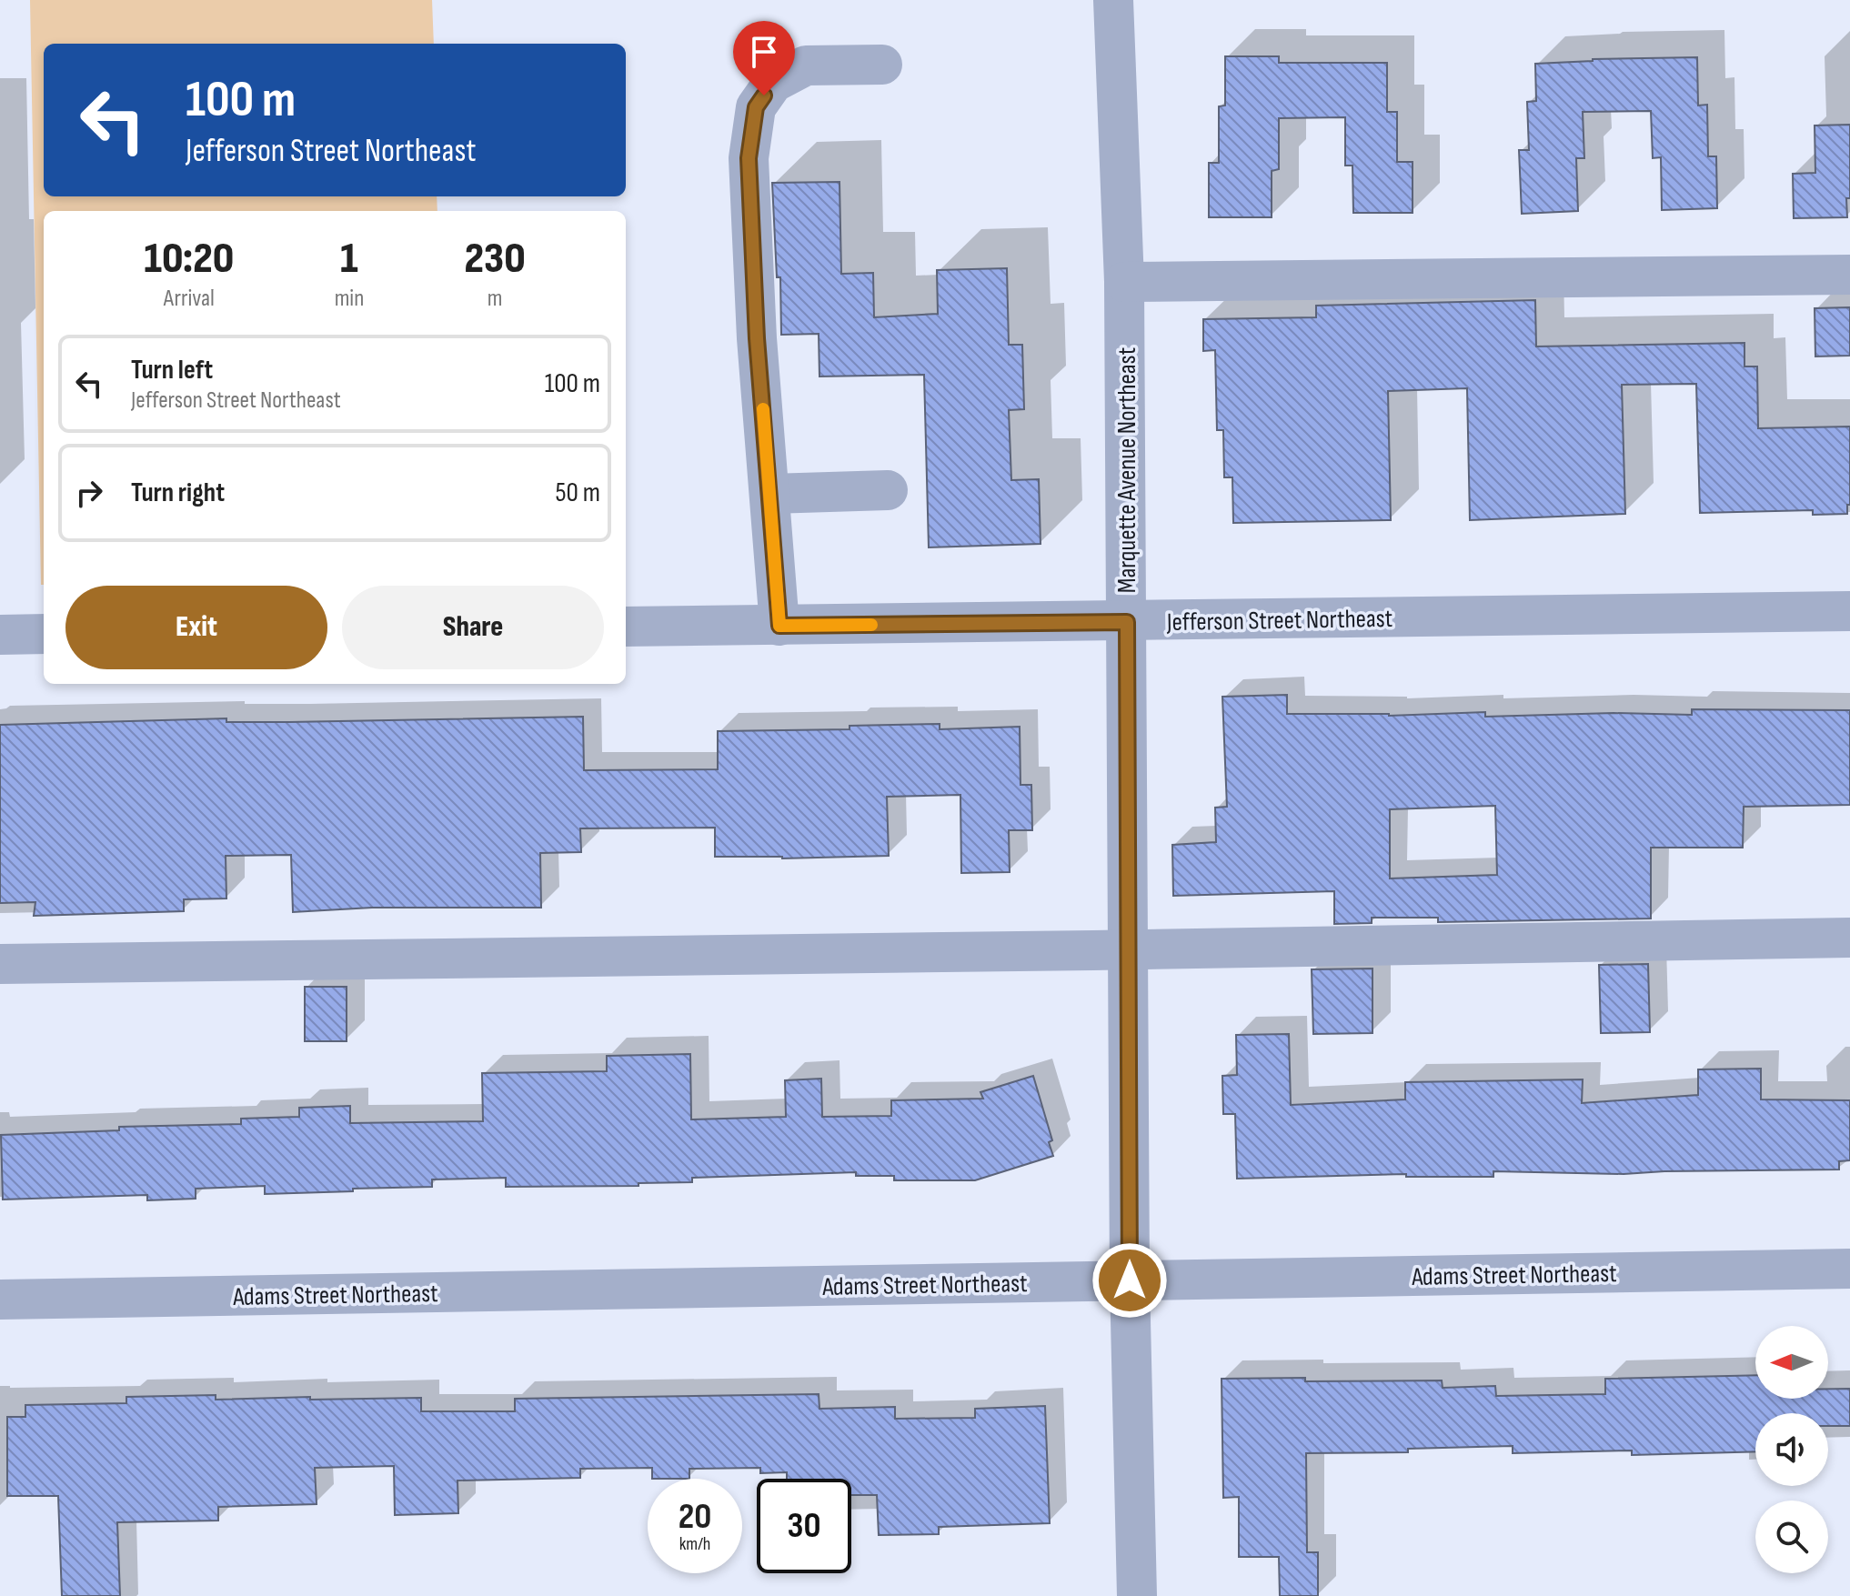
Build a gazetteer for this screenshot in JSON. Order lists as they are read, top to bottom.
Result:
{
  "streets": {
    "street": ["Marquette Avenue Northeast", "Jefferson Street Northeast", "Adams Street Northeast"]
  },
  "crossings": [
    ["Marquette Avenue Northeast", "Jefferson Street Northeast"],
    ["Marquette Avenue Northeast", "Adams Street Northeast"]
  ],
  "north": "left",
  "page": {
    "turn": ["100 m", "Jefferson Street Northeast"],
    "eta": [
      "10:20",
      "Arrival",
      "1",
      "min",
      "230",
      "m"
    ],
    "list": [
      {
        "name": "Turn left",
        "note": "Jefferson Street Northeast",
        "value": "100 m"
      },
      {
        "name": "Turn right",
        "value": "50 m"
      }
    ],
    "buttons": ["Exit", "Share"],
    "speed": "20 km/h",
    "limit": "30"
  }
}
